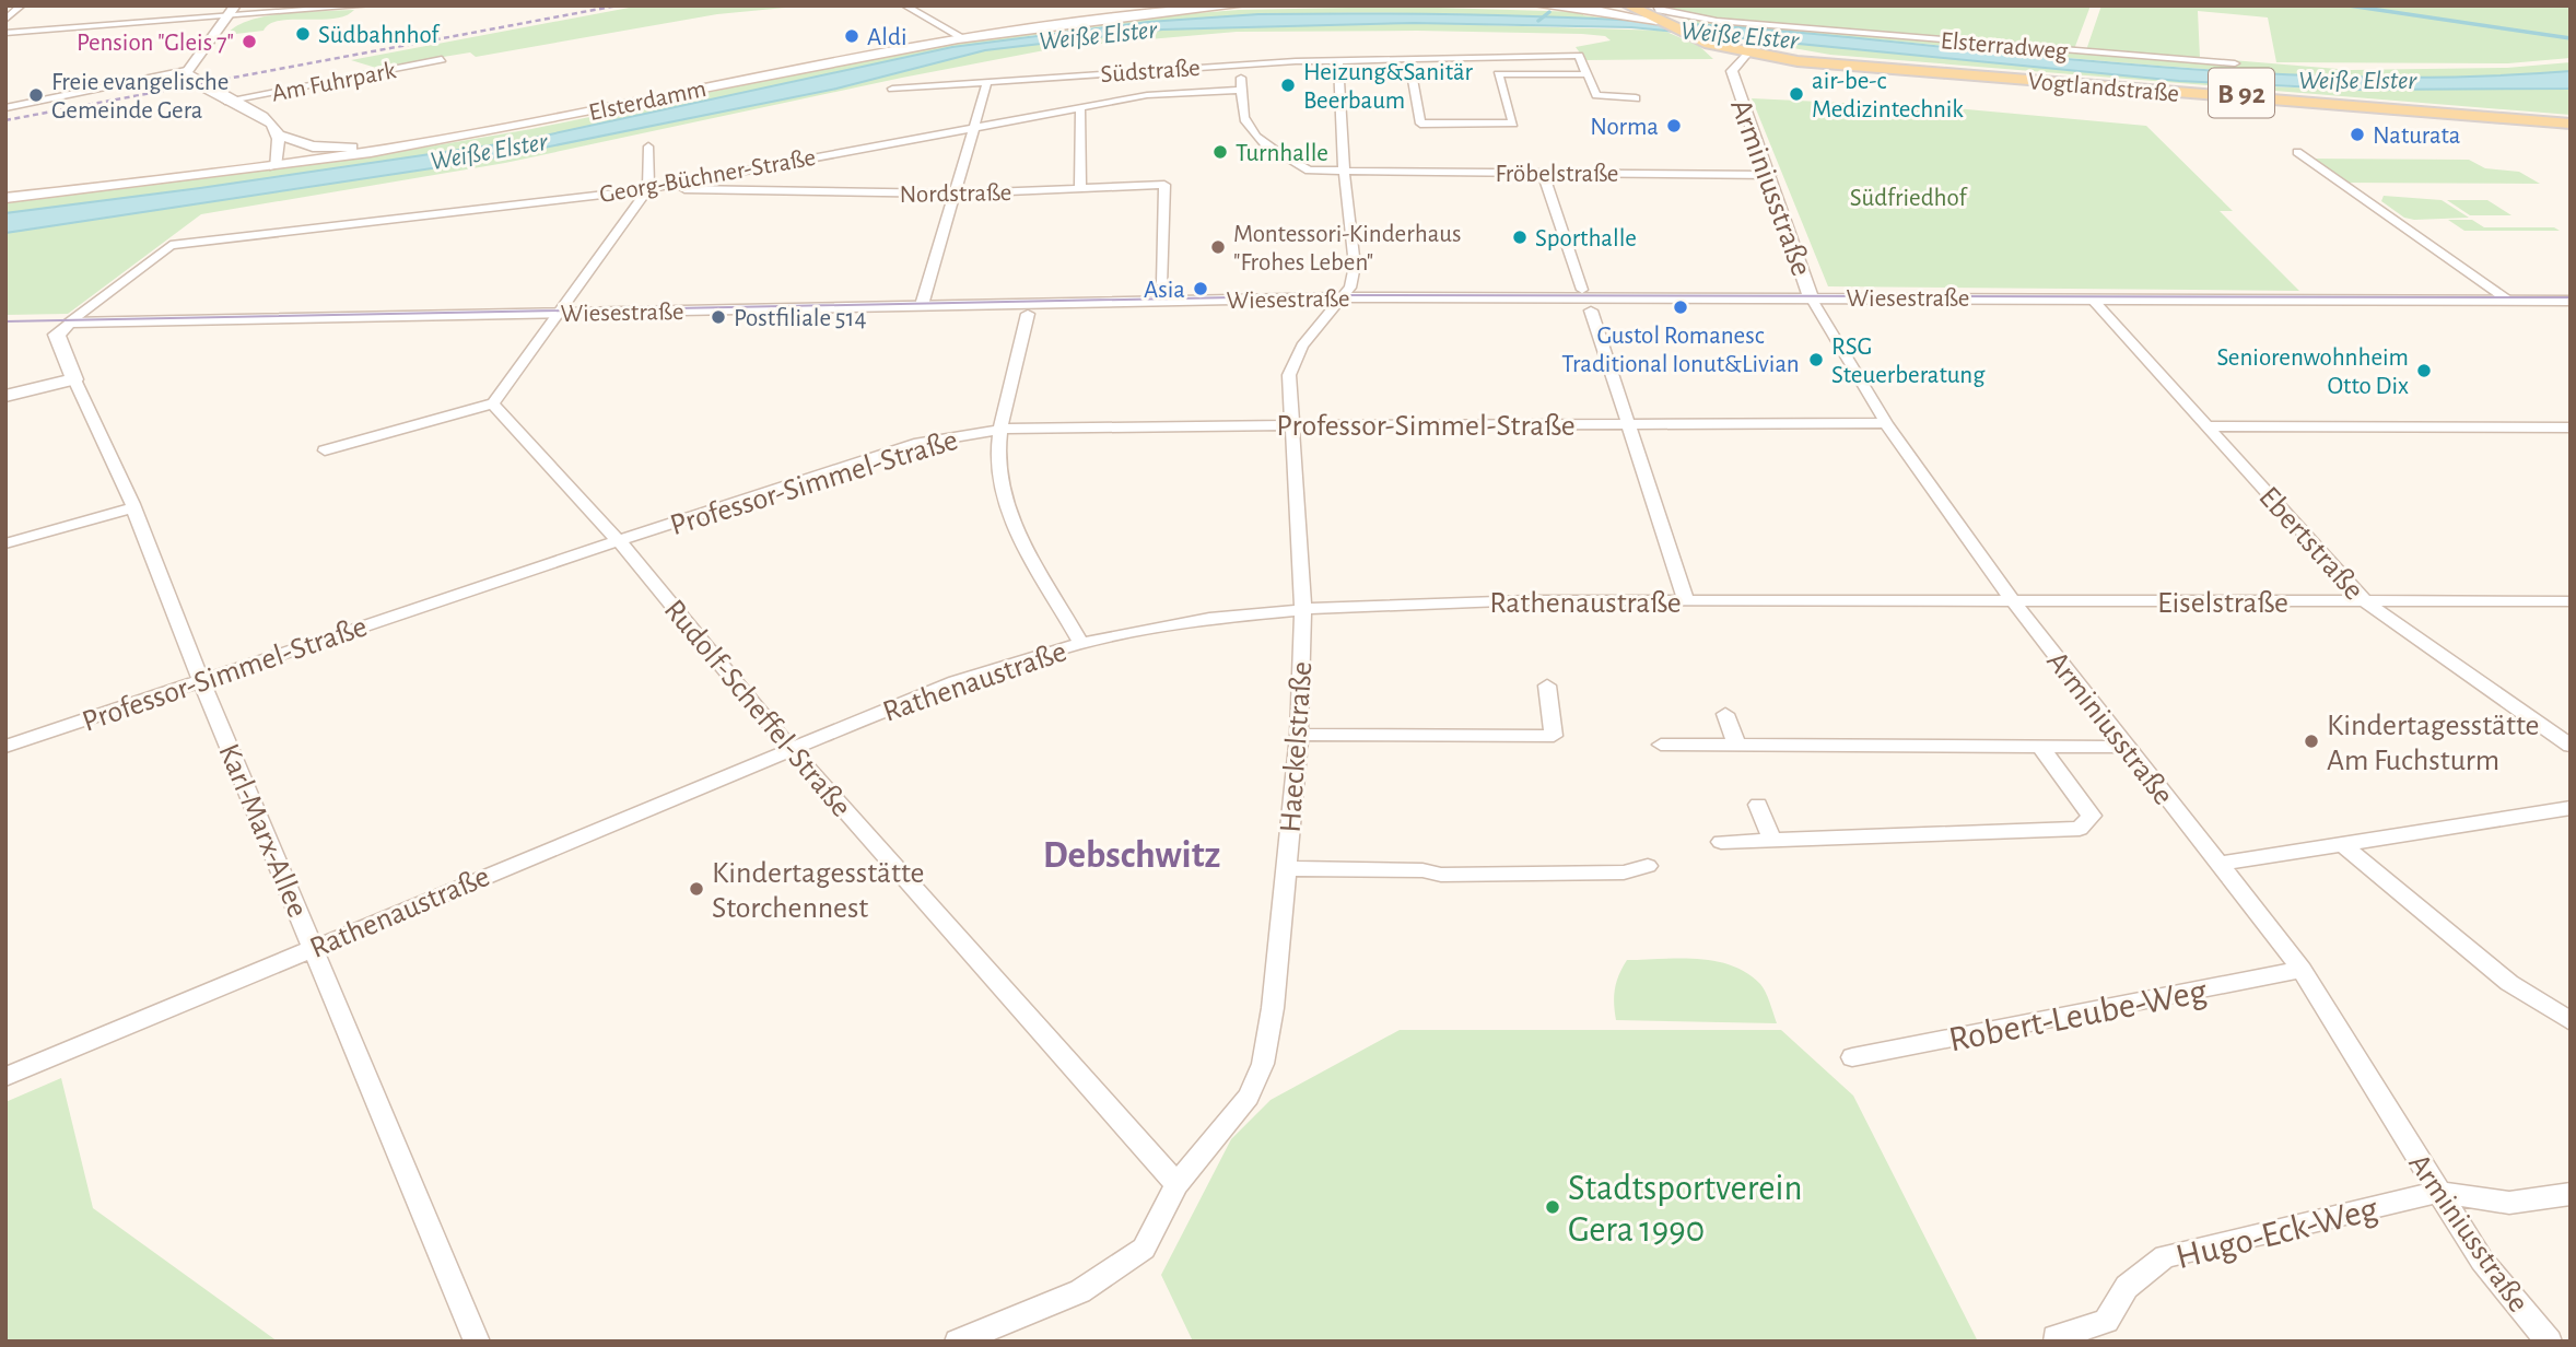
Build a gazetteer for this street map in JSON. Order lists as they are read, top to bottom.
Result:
{
  "streets": {
    "main road": ["Vogtlandstraße", "B 92", "Elsterdamm"],
    "street": [
      "Elsterradweg",
      "Südstraße",
      "Am Fuhrpark",
      "Fröbelstraße",
      "Georg-Büchner-Straße",
      "Arminiusstraße",
      "Nordstraße",
      "Wiesestraße",
      "Professor-Simmel-Straße",
      "Ebertstraße",
      "Rathenaustraße",
      "Eiselstraße",
      "Rudolf-Scheffel-Straße",
      "Haeckelstraße",
      "Karl-Marx-Allee",
      "Robert-Leube-Weg",
      "Hugo-Eck-Weg"
    ]
  },
  "crossings": [
    ["Südstraße", "Fröbelstraße"],
    ["Südstraße", "Haeckelstraße"],
    ["Am Fuhrpark", "Elsterdamm"],
    ["Vogtlandstraße", "B 92"],
    ["Vogtlandstraße", "Arminiusstraße"],
    ["Fröbelstraße", "Georg-Büchner-Straße"],
    ["Fröbelstraße", "Arminiusstraße"],
    ["Fröbelstraße", "Haeckelstraße"],
    ["Georg-Büchner-Straße", "Nordstraße"],
    ["Georg-Büchner-Straße", "Wiesestraße"],
    ["Georg-Büchner-Straße", "Karl-Marx-Allee"],
    ["Arminiusstraße", "Wiesestraße"],
    ["Arminiusstraße", "Professor-Simmel-Straße"],
    ["Arminiusstraße", "Rathenaustraße"],
    ["Arminiusstraße", "Eiselstraße"],
    ["Arminiusstraße", "Robert-Leube-Weg"],
    ["Arminiusstraße", "Hugo-Eck-Weg"],
    ["Wiesestraße", "Ebertstraße"],
    ["Wiesestraße", "Haeckelstraße"],
    ["Wiesestraße", "Karl-Marx-Allee"],
    ["Professor-Simmel-Straße", "Rudolf-Scheffel-Straße"],
    ["Professor-Simmel-Straße", "Haeckelstraße"],
    ["Professor-Simmel-Straße", "Karl-Marx-Allee"],
    ["Ebertstraße", "Eiselstraße"],
    ["Rathenaustraße", "Eiselstraße"],
    ["Rathenaustraße", "Rudolf-Scheffel-Straße"],
    ["Rathenaustraße", "Haeckelstraße"],
    ["Rathenaustraße", "Karl-Marx-Allee"],
    ["Rudolf-Scheffel-Straße", "Haeckelstraße"]
  ],
  "districts": ["Debschwitz"],
  "water": ["Weiße Elster"],
  "parks": ["Südfriedhof"],
  "places": [
    "Südbahnhof",
    "Aldi",
    "Pension \"Gleis 7\"",
    "Heizung&Sanitär Beerbaum",
    "air-be-c Medizintechnik",
    "Freie evangelische Gemeinde Gera",
    "Norma",
    "Naturata",
    "Turnhalle",
    "Sporthalle",
    "Montessori-Kinderhaus \"Frohes Leben\"",
    "Asia",
    "Gustol Romanesc Traditional Ionut&Livian",
    "Postfiliale 514",
    "RSG Steuerberatung",
    "Seniorenwohnheim Otto Dix",
    "Kindertagesstätte Am Fuchsturm",
    "Kindertagesstätte Storchennest",
    "Stadtsportverein Gera 1990"
  ]
}
